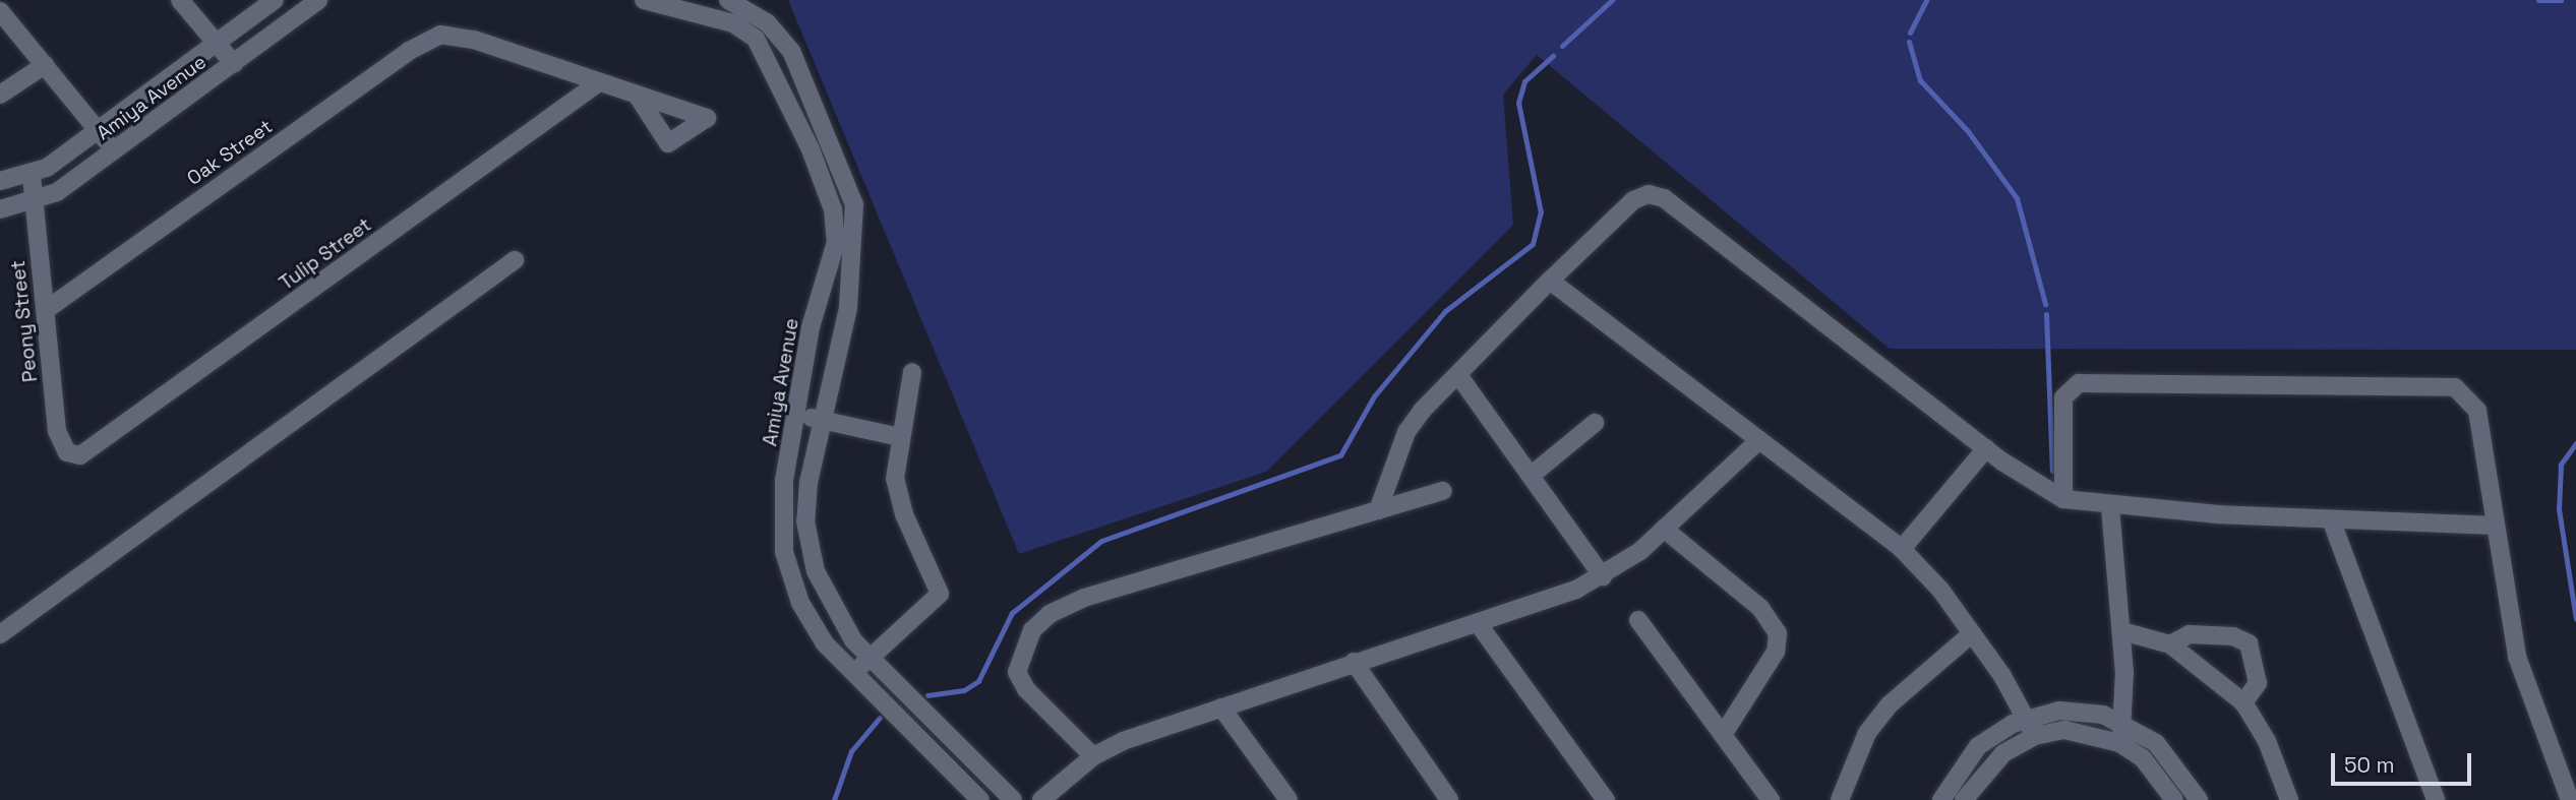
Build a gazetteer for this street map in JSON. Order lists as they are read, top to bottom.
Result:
{
  "streets": {
    "street": [
      "Amiya Avenue",
      "Oak Street",
      "Tulip Street",
      "Peony Street"
    ]
  },
  "crossings": [
    ["Amiya Avenue", "Peony Street"],
    ["Oak Street", "Tulip Street"],
    ["Oak Street", "Peony Street"],
    ["Tulip Street", "Peony Street"]
  ],
  "scale_bar": "50 m"
}
